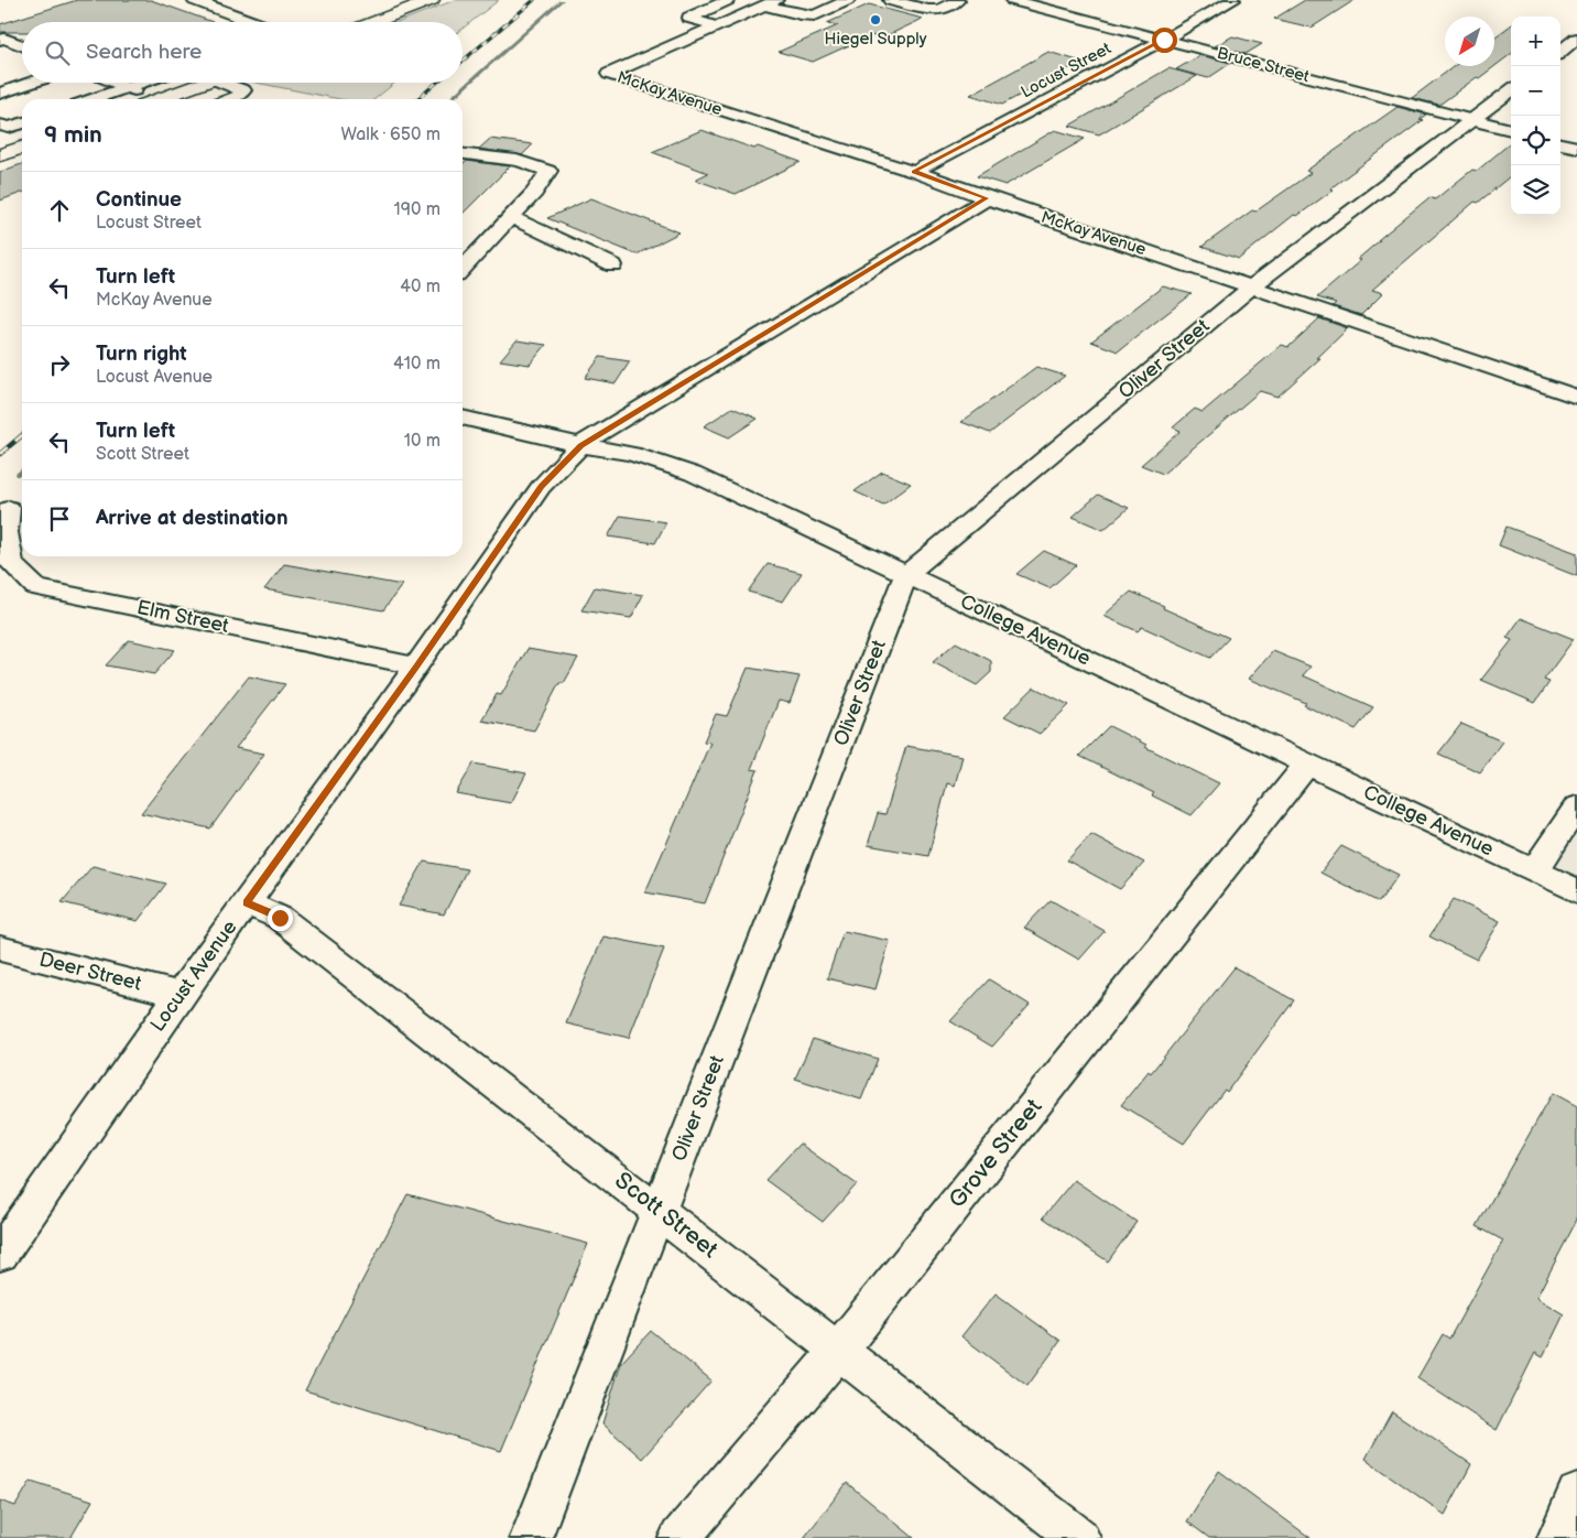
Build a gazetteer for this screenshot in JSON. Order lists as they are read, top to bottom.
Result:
{
  "streets": {
    "street": [
      "Bruce Street",
      "Locust Street",
      "McKay Avenue",
      "Oliver Street",
      "Elm Street",
      "College Avenue",
      "Deer Street",
      "Locust Avenue",
      "Grove Street",
      "Scott Street"
    ]
  },
  "crossings": [
    ["Bruce Street", "Locust Street"],
    ["Bruce Street", "Oliver Street"],
    ["Locust Street", "McKay Avenue"],
    ["McKay Avenue", "Oliver Street"],
    ["McKay Avenue", "Locust Avenue"],
    ["Oliver Street", "College Avenue"],
    ["Oliver Street", "Scott Street"],
    ["Elm Street", "Locust Avenue"],
    ["College Avenue", "Locust Avenue"],
    ["College Avenue", "Grove Street"],
    ["Deer Street", "Locust Avenue"],
    ["Locust Avenue", "Scott Street"],
    ["Grove Street", "Scott Street"]
  ],
  "places": ["Hiegel Supply"],
  "north": "bottom left",
  "page": {
    "map_buttons": ["+", "−"],
    "search": "Search here",
    "heading": ["9 min", "Walk · 650 m"],
    "list": [
      ["Continue", "Locust Street", "190 m"],
      ["Turn left", "McKay Avenue", "40 m"],
      ["Turn right", "Locust Avenue", "410 m"],
      ["Turn left", "Scott Street", "10 m"],
      "Arrive at destination"
    ]
  }
}
